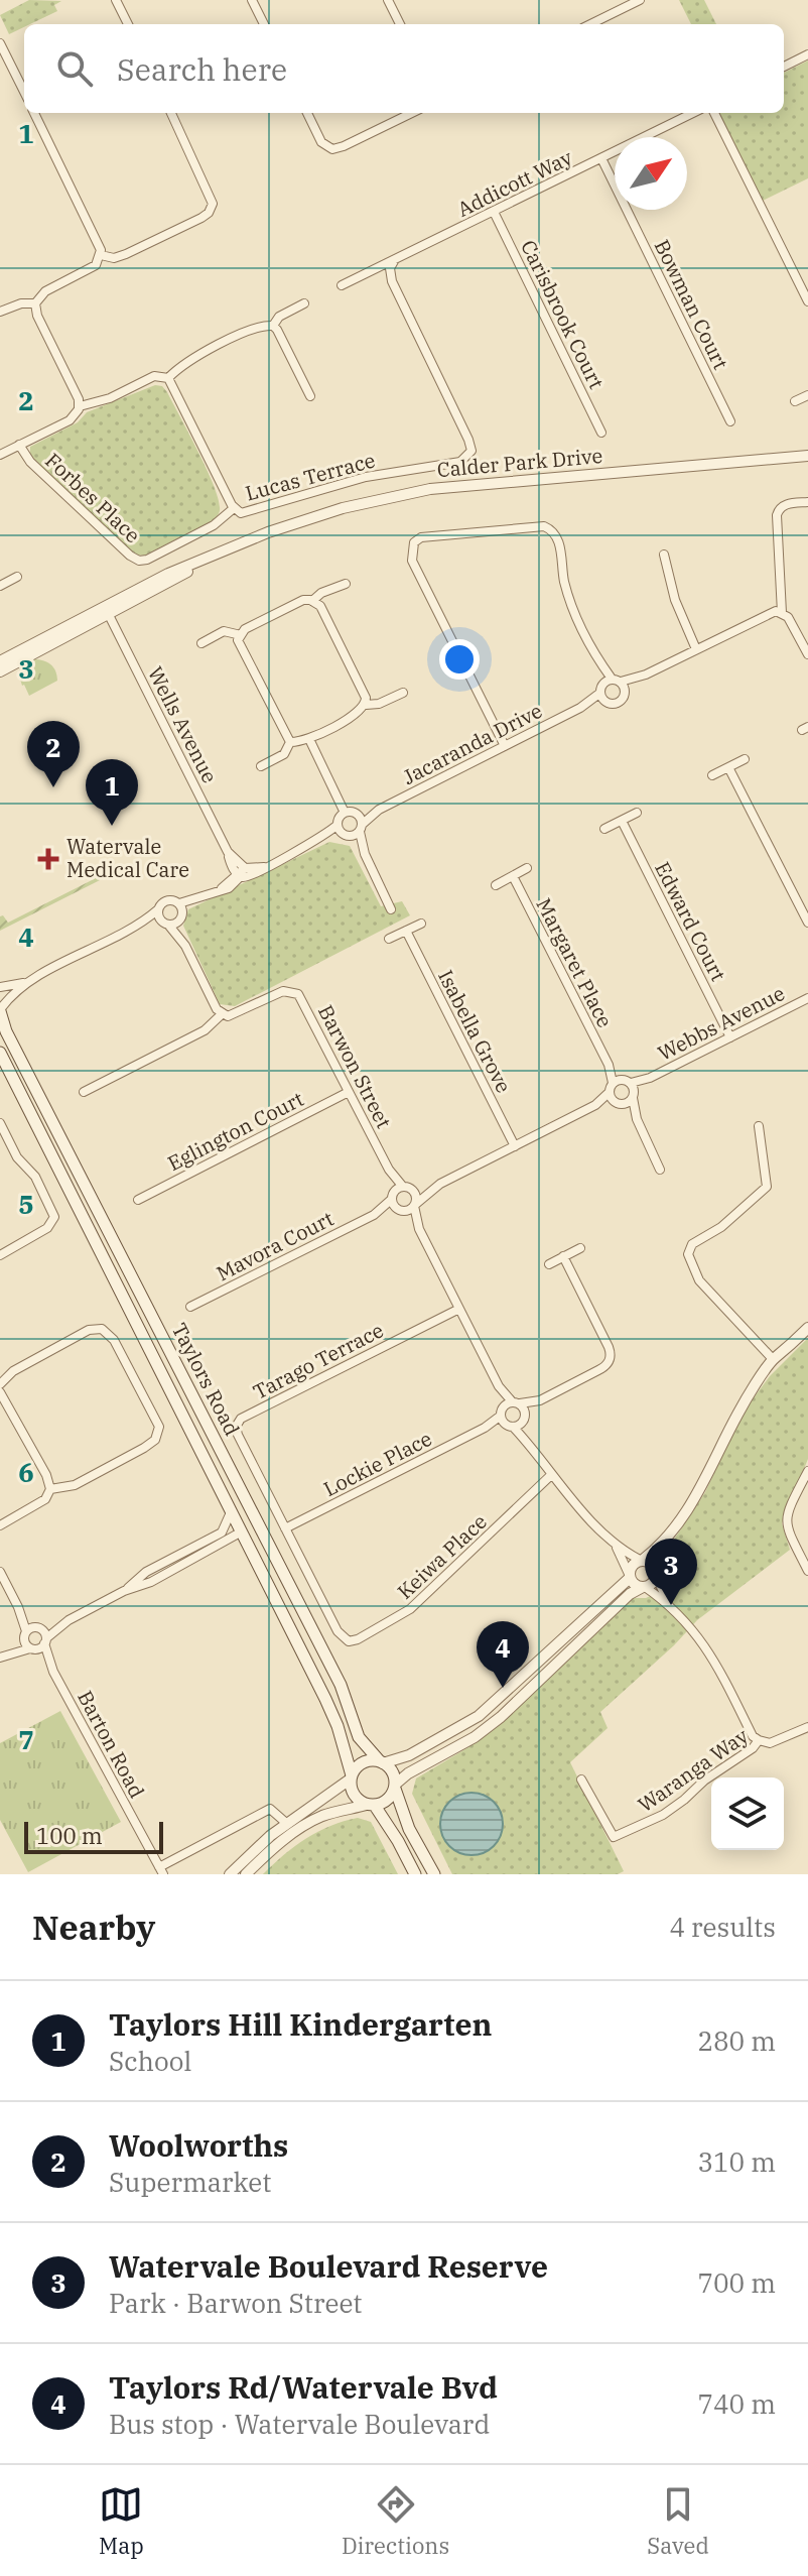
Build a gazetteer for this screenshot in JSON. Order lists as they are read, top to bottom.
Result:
{
  "streets": {
    "main road": ["Taylors Road"],
    "street": [
      "Addicott Way",
      "Bowman Court",
      "Carisbrook Court",
      "Calder Park Drive",
      "Lucas Terrace",
      "Forbes Place",
      "Wells Avenue",
      "Jacaranda Drive",
      "Edward Court",
      "Margaret Place",
      "Webbs Avenue",
      "Isabella Grove",
      "Barwon Street",
      "Eglington Court",
      "Mavora Court",
      "Tarago Terrace",
      "Lockie Place",
      "Keiwa Place",
      "Barton Road",
      "Waranga Way"
    ]
  },
  "crossings": [
    ["Addicott Way", "Bowman Court"],
    ["Addicott Way", "Carisbrook Court"],
    ["Addicott Way", "Lucas Terrace"],
    ["Calder Park Drive", "Wells Avenue"],
    ["Lucas Terrace", "Forbes Place"],
    ["Edward Court", "Webbs Avenue"],
    ["Margaret Place", "Webbs Avenue"],
    ["Webbs Avenue", "Isabella Grove"],
    ["Webbs Avenue", "Barwon Street"],
    ["Webbs Avenue", "Mavora Court"],
    ["Barwon Street", "Eglington Court"],
    ["Barwon Street", "Mavora Court"],
    ["Tarago Terrace", "Lockie Place"],
    ["Tarago Terrace", "Keiwa Place"]
  ],
  "places": {
    "health": ["Watervale Medical Care"]
  },
  "scale_bar": "100 m",
  "north": "top right",
  "page": {
    "search": "Search here",
    "pins": [
      "2",
      "1",
      "3",
      "4"
    ],
    "scale": "100 m",
    "heading": ["Nearby", "4 results"],
    "list": [
      {
        "mark": "1",
        "name": "Taylors Hill Kindergarten",
        "note": "School",
        "value": "280 m"
      },
      {
        "mark": "2",
        "name": "Woolworths",
        "note": "Supermarket",
        "value": "310 m"
      },
      {
        "mark": "3",
        "name": "Watervale Boulevard Reserve",
        "note": "Park · Barwon Street",
        "value": "700 m"
      },
      {
        "mark": "4",
        "name": "Taylors Rd/Watervale Bvd",
        "note": "Bus stop · Watervale Boulevard",
        "value": "740 m"
      }
    ],
    "nav": ["Map", "Directions", "Saved"]
  },
  "grid": {
    "rows": [
      "1",
      "2",
      "3",
      "4",
      "5",
      "6",
      "7"
    ]
  }
}
